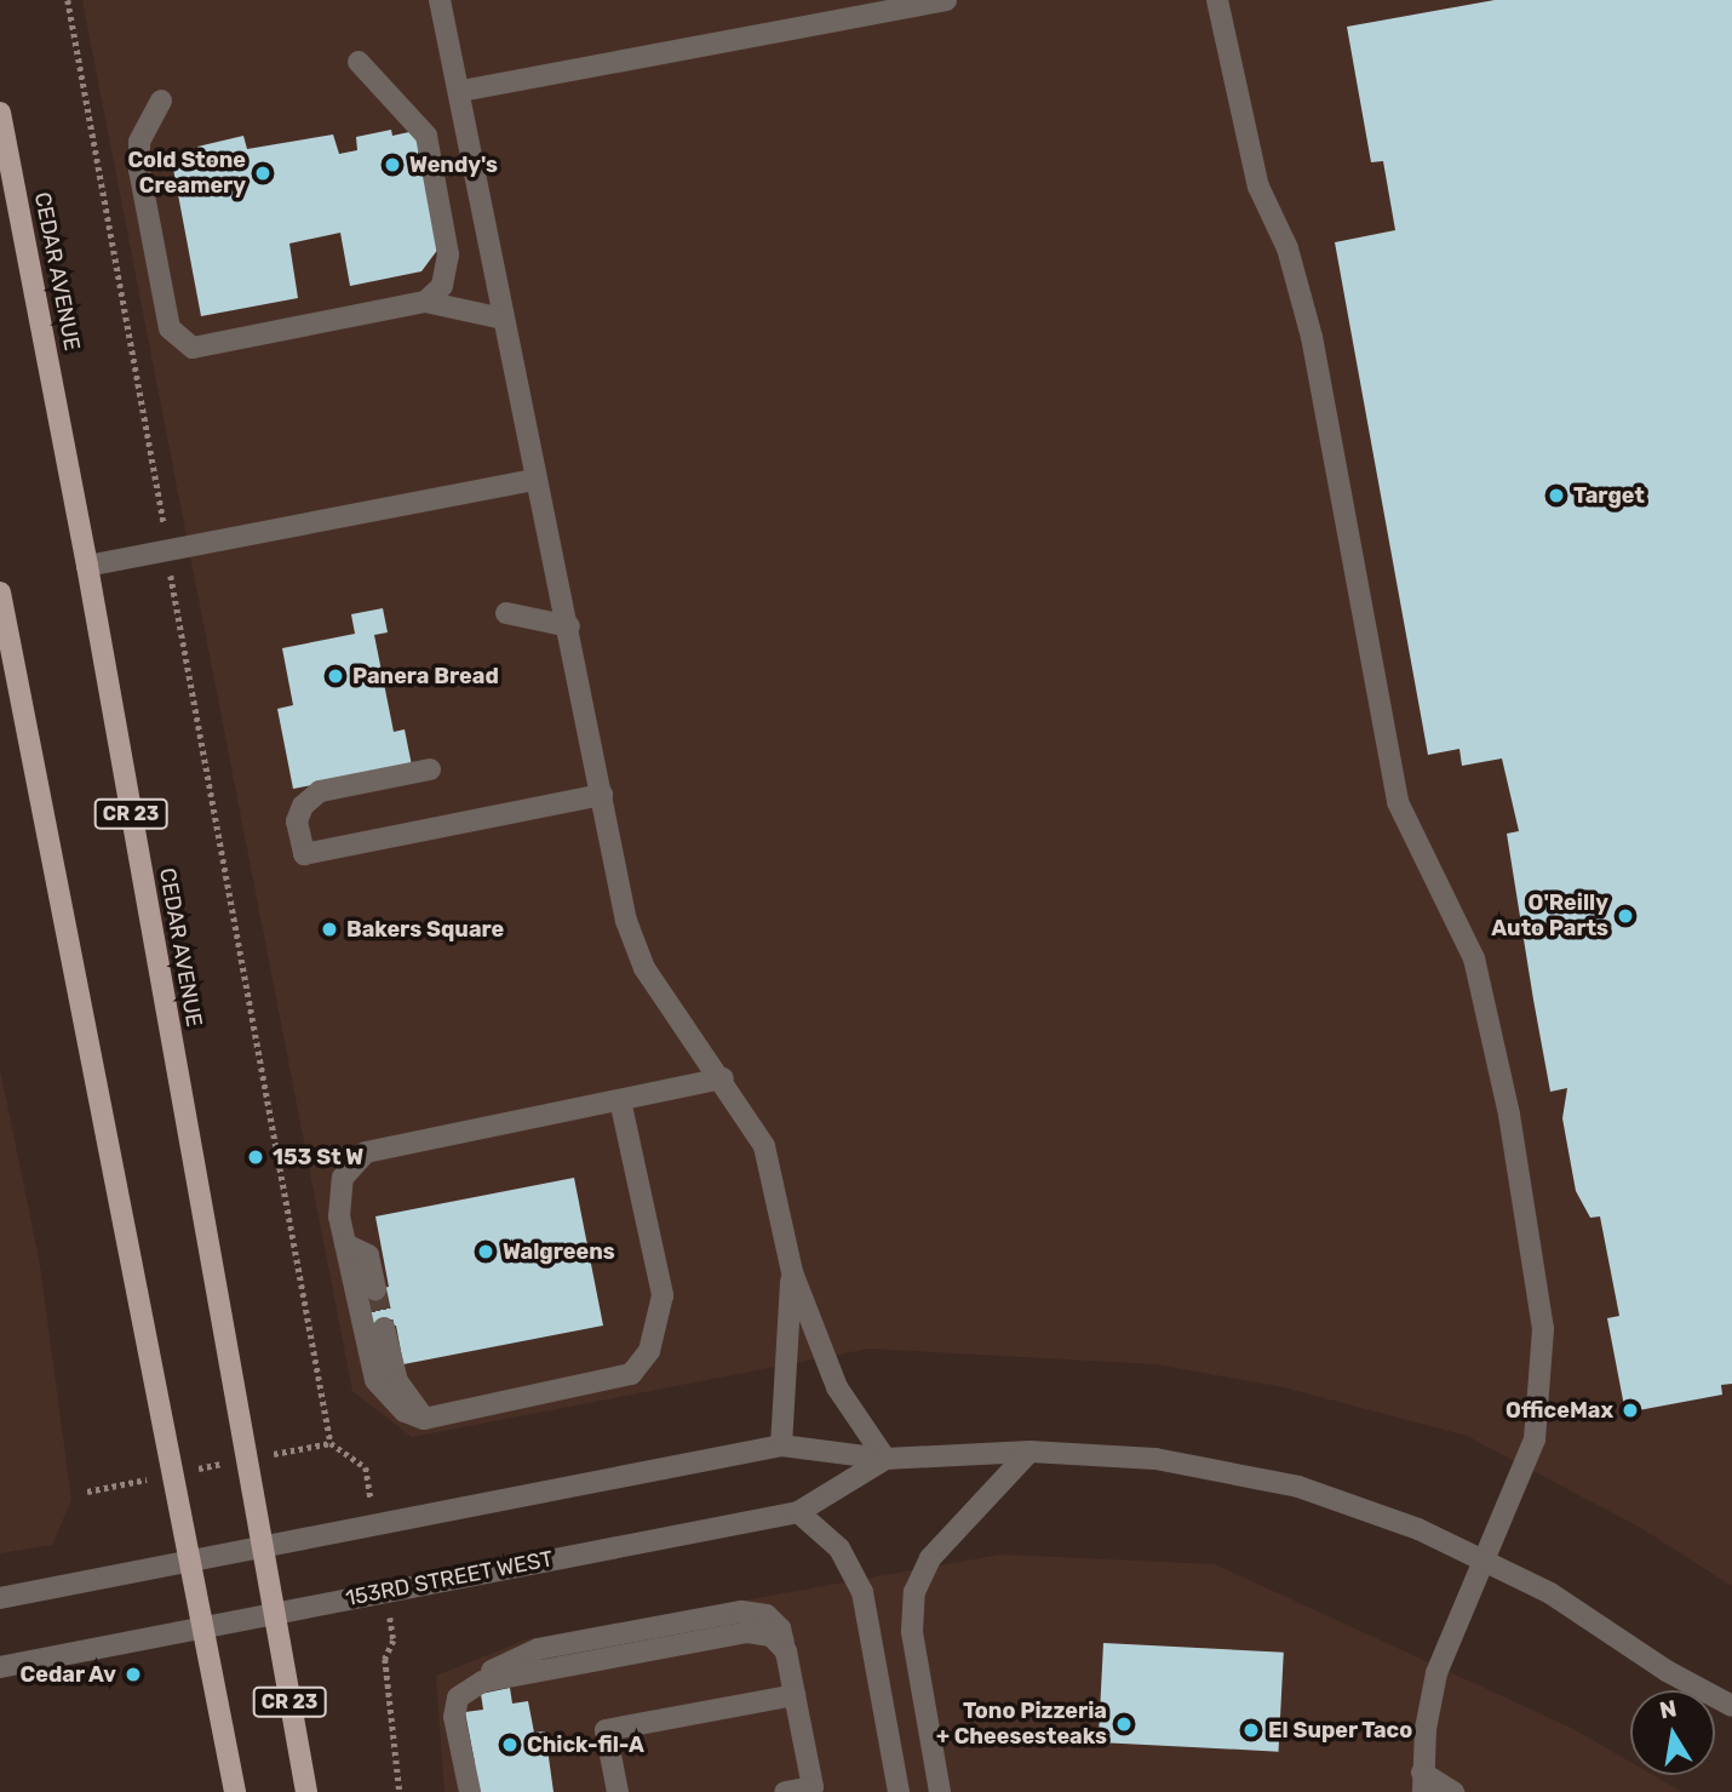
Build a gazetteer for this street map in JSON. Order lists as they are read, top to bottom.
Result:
{
  "streets": {
    "main road": ["CEDAR AVENUE", "CR 23"],
    "street": ["153RD STREET WEST"]
  },
  "crossings": [
    ["CEDAR AVENUE", "153RD STREET WEST"],
    ["CR 23", "153RD STREET WEST"]
  ],
  "places": [
    "Wendy's",
    "Cold Stone Creamery",
    "Target",
    "Panera Bread",
    "O'Reilly Auto Parts",
    "Bakers Square",
    "153 St W",
    "Walgreens",
    "OfficeMax",
    "Cedar Av",
    "Tono Pizzeria + Cheesesteaks",
    "El Super Taco",
    "Chick-fil-A"
  ],
  "north": "top"
}
